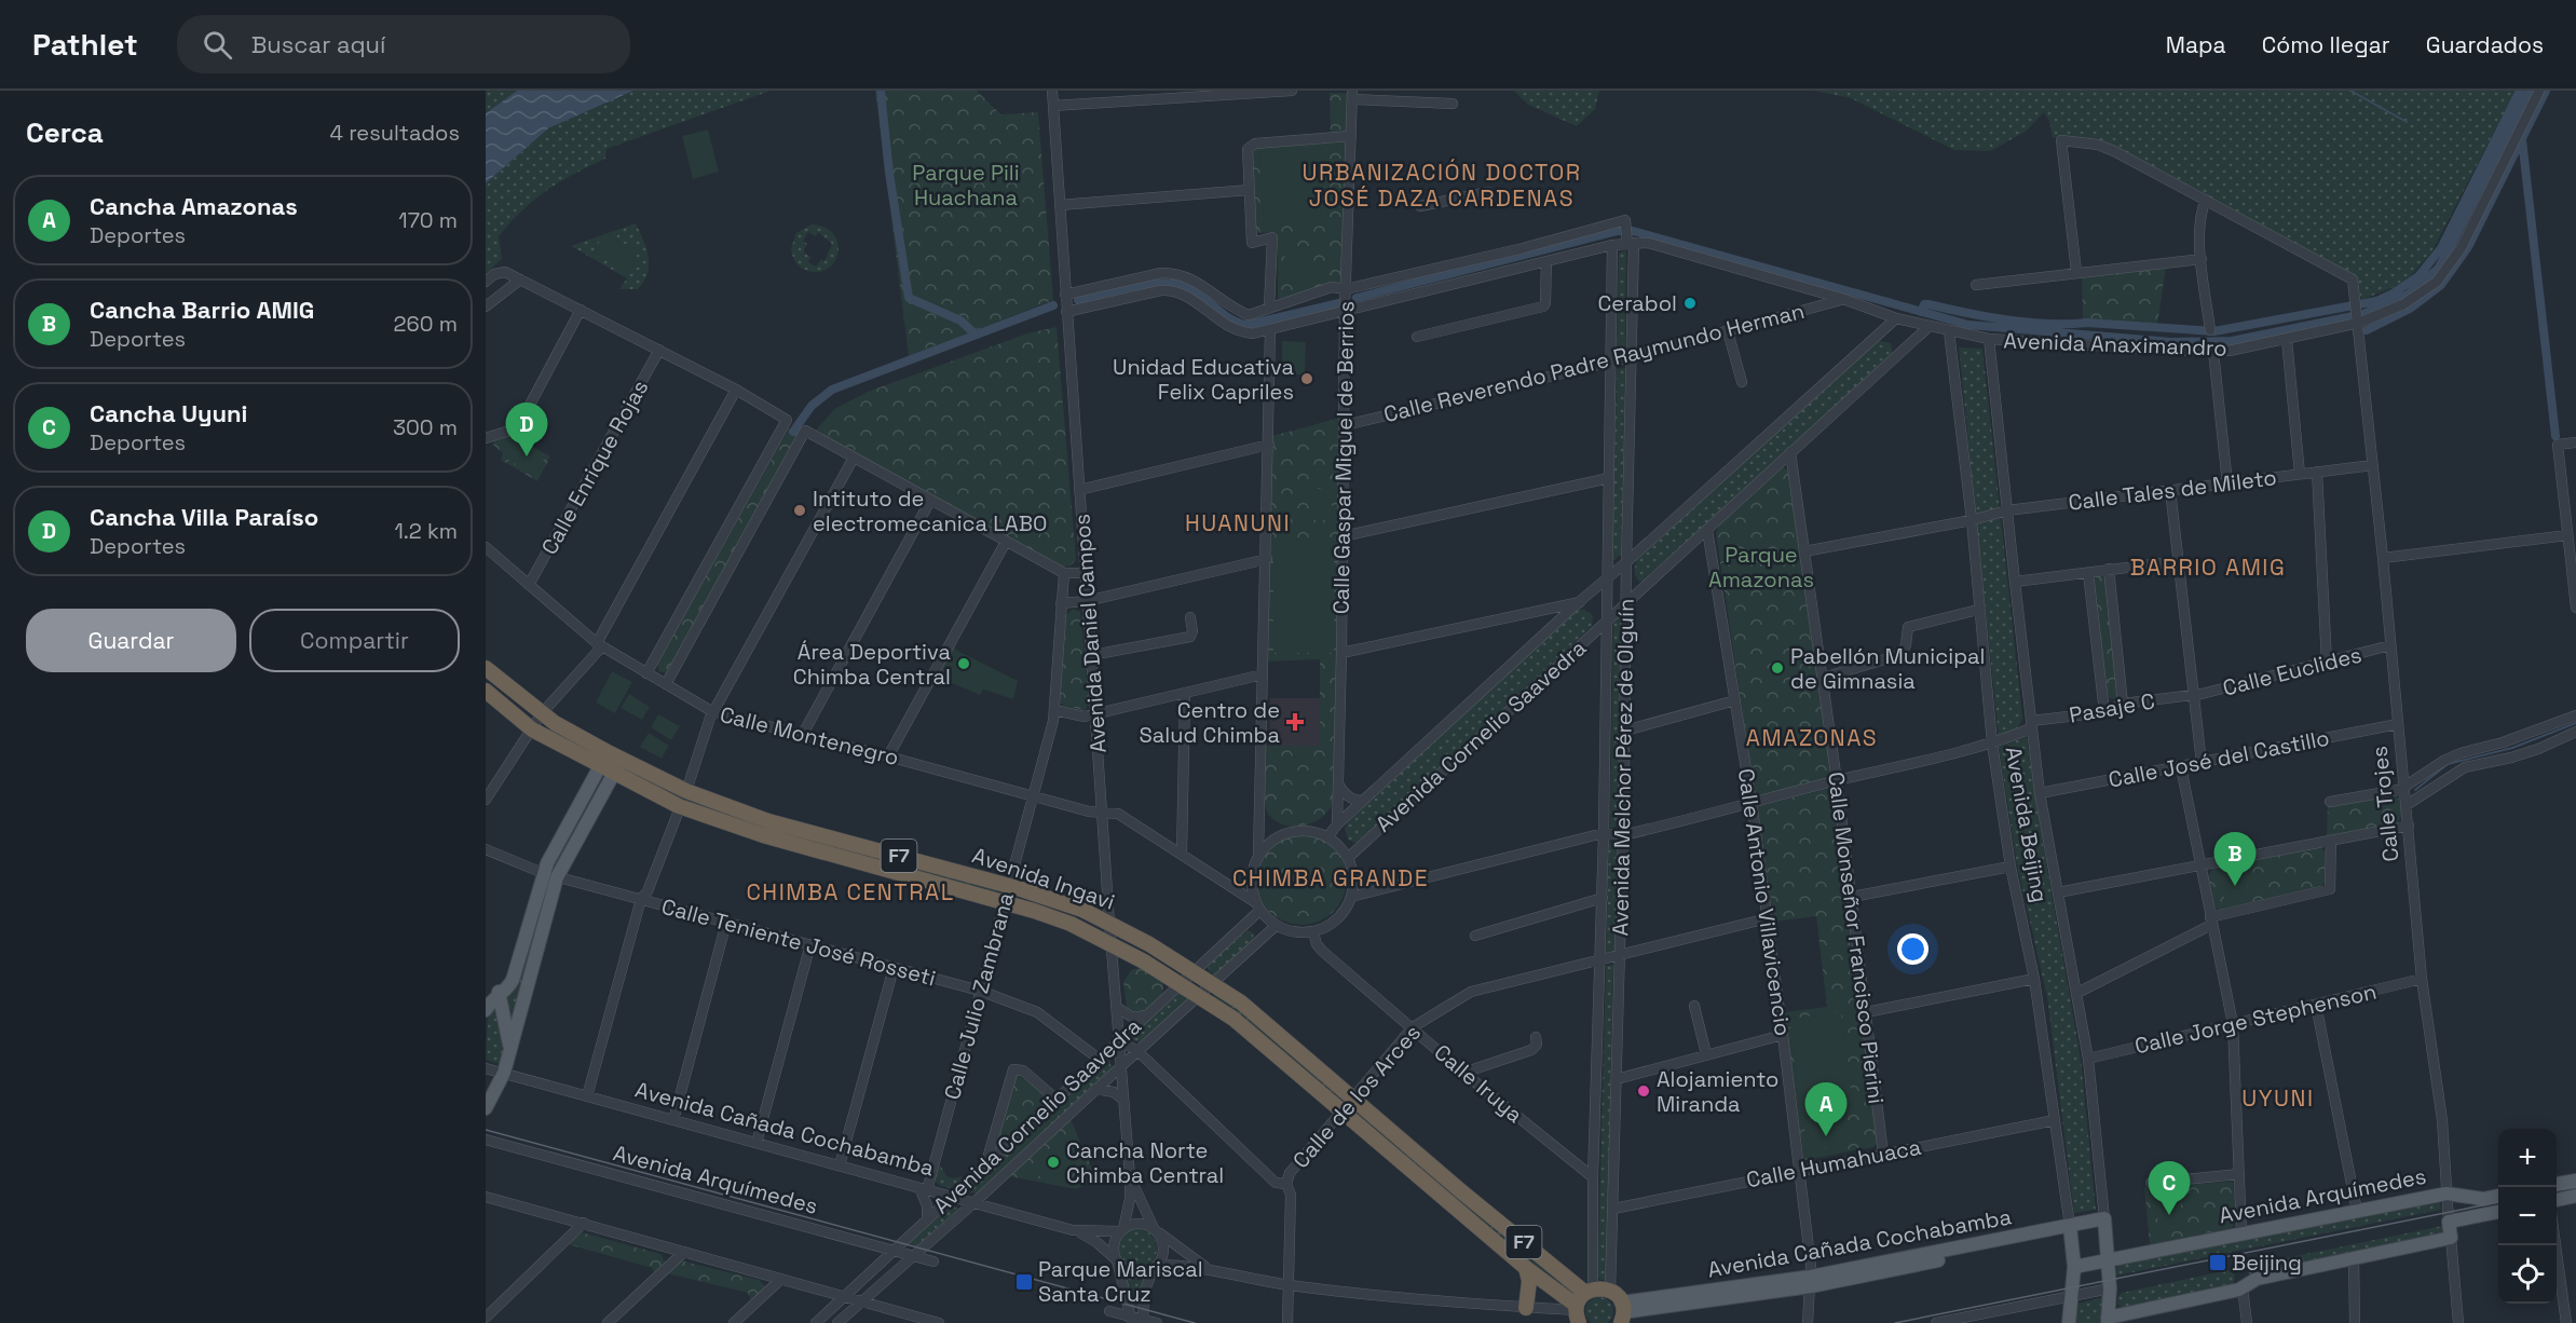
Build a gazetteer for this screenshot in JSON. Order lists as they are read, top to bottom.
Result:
{
  "streets": {
    "highway": ["F7", "Avenida Ingavi"],
    "main road": [
      "Calle Trojes",
      "Avenida Beijing",
      "Avenida Cañada Cochabamba",
      "Avenida Arquímedes"
    ],
    "street": [
      "Avenida Anaximandro",
      "Calle Reverendo Padre Raymundo Herman",
      "Calle Gaspar Miguel de Berrios",
      "Calle Enrique Rojas",
      "Calle Tales de Mileto",
      "Avenida Daniel Campos",
      "Calle Euclides",
      "Pasaje C",
      "Calle Montenegro",
      "Avenida Cornelio Saavedra",
      "Calle José del Castillo",
      "Avenida Melchor Pérez de Olguín",
      "Calle Antonio Villavicencio",
      "Calle Monseñor Francisco Pierini",
      "Calle Teniente José Rosseti",
      "Calle Julio Zambrana",
      "Calle Jorge Stephenson",
      "Calle Iruya",
      "Calle de los Arces",
      "Calle Humahuaca"
    ]
  },
  "crossings": [
    ["Avenida Anaximandro", "Calle Reverendo Padre Raymundo Herman"],
    ["Avenida Anaximandro", "Calle Gaspar Miguel de Berrios"],
    ["Avenida Anaximandro", "Avenida Daniel Campos"],
    ["Avenida Anaximandro", "Avenida Cornelio Saavedra"],
    ["Avenida Anaximandro", "Avenida Melchor Pérez de Olguín"],
    ["Avenida Anaximandro", "Calle Trojes"],
    ["Avenida Anaximandro", "Avenida Beijing"],
    ["Calle Reverendo Padre Raymundo Herman", "Calle Gaspar Miguel de Berrios"],
    ["Calle Reverendo Padre Raymundo Herman", "Avenida Melchor Pérez de Olguín"],
    ["Calle Gaspar Miguel de Berrios", "Avenida Cornelio Saavedra"],
    ["Calle Gaspar Miguel de Berrios", "Avenida Melchor Pérez de Olguín"],
    ["Calle Enrique Rojas", "Calle Montenegro"],
    ["Calle Tales de Mileto", "Calle Trojes"],
    ["Calle Tales de Mileto", "Avenida Beijing"],
    ["Calle Tales de Mileto", "Calle Monseñor Francisco Pierini"],
    ["Avenida Daniel Campos", "Calle Montenegro"],
    ["Avenida Daniel Campos", "Avenida Cornelio Saavedra"],
    ["Avenida Daniel Campos", "Avenida Ingavi"],
    ["Avenida Daniel Campos", "Avenida Cañada Cochabamba"],
    ["Calle Euclides", "Pasaje C"],
    ["Calle Euclides", "Calle Trojes"],
    ["Pasaje C", "Avenida Melchor Pérez de Olguín"],
    ["Pasaje C", "Avenida Beijing"],
    ["Pasaje C", "Calle Antonio Villavicencio"],
    ["Pasaje C", "Calle Monseñor Francisco Pierini"],
    ["Calle Montenegro", "Calle Julio Zambrana"],
    ["Avenida Cornelio Saavedra", "Avenida Melchor Pérez de Olguín"],
    ["Avenida Cornelio Saavedra", "Avenida Ingavi"],
    ["Avenida Cornelio Saavedra", "Calle Antonio Villavicencio"],
    ["Avenida Cornelio Saavedra", "Calle Monseñor Francisco Pierini"],
    ["Avenida Cornelio Saavedra", "Calle Teniente José Rosseti"],
    ["Avenida Cornelio Saavedra", "Calle Iruya"],
    ["Avenida Cornelio Saavedra", "Avenida Cañada Cochabamba"],
    ["Avenida Cornelio Saavedra", "Avenida Arquímedes"],
    ["Calle José del Castillo", "Calle Trojes"],
    ["Calle José del Castillo", "Avenida Beijing"],
    ["Avenida Melchor Pérez de Olguín", "Avenida Ingavi"],
    ["Avenida Melchor Pérez de Olguín", "Calle Iruya"],
    ["Avenida Melchor Pérez de Olguín", "Calle de los Arces"],
    ["Avenida Melchor Pérez de Olguín", "Calle Humahuaca"],
    ["Calle Trojes", "Calle Jorge Stephenson"],
    ["Calle Trojes", "Avenida Arquímedes"],
    ["Avenida Beijing", "Calle Jorge Stephenson"],
    ["Avenida Beijing", "Avenida Cañada Cochabamba"],
    ["Avenida Beijing", "Calle Humahuaca"],
    ["Avenida Beijing", "Avenida Arquímedes"],
    ["Avenida Ingavi", "Calle Julio Zambrana"],
    ["Avenida Ingavi", "Calle de los Arces"],
    ["Calle Antonio Villavicencio", "Calle de los Arces"],
    ["Calle Antonio Villavicencio", "Avenida Cañada Cochabamba"],
    ["Calle Antonio Villavicencio", "Calle Humahuaca"],
    ["Calle Monseñor Francisco Pierini", "Calle Humahuaca"],
    ["Calle Teniente José Rosseti", "Calle Julio Zambrana"],
    ["Calle Julio Zambrana", "Avenida Cañada Cochabamba"],
    ["Calle Iruya", "Calle de los Arces"]
  ],
  "districts": [
    "URBANIZACIÓN DOCTOR JOSÉ DAZA CARDENAS",
    "HUANUNI",
    "BARRIO AMIG",
    "AMAZONAS",
    "CHIMBA GRANDE",
    "CHIMBA CENTRAL",
    "UYUNI"
  ],
  "parks": ["Parque Pili Huachana", "Parque Amazonas"],
  "places": {
    "other": [
      "Cerabol",
      "Unidad Educativa Felix Capriles",
      "Intituto de electromecanica LABO",
      "Área Deportiva Chimba Central",
      "Pabellón Municipal de Gimnasia",
      "Alojamiento Miranda",
      "Cancha Norte Chimba Central"
    ],
    "health": ["Centro de Salud Chimba"],
    "transit": ["Beijing", "Parque Mariscal Santa Cruz"]
  },
  "page": {
    "header": "Pathlet",
    "search": "Buscar aquí",
    "nav": ["Mapa", "Cómo llegar", "Guardados"],
    "heading": ["Cerca", "4 resultados"],
    "list": [
      {
        "mark": "A",
        "name": "Cancha Amazonas",
        "note": "Deportes",
        "value": "170 m"
      },
      {
        "mark": "B",
        "name": "Cancha Barrio AMIG",
        "note": "Deportes",
        "value": "260 m"
      },
      {
        "mark": "C",
        "name": "Cancha Uyuni",
        "note": "Deportes",
        "value": "300 m"
      },
      {
        "mark": "D",
        "name": "Cancha Villa Paraíso",
        "note": "Deportes",
        "value": "1.2 km"
      }
    ],
    "pins": [
      "D",
      "B",
      "A",
      "C"
    ],
    "buttons": ["Guardar", "Compartir"],
    "map_buttons": ["+", "−"]
  }
}
